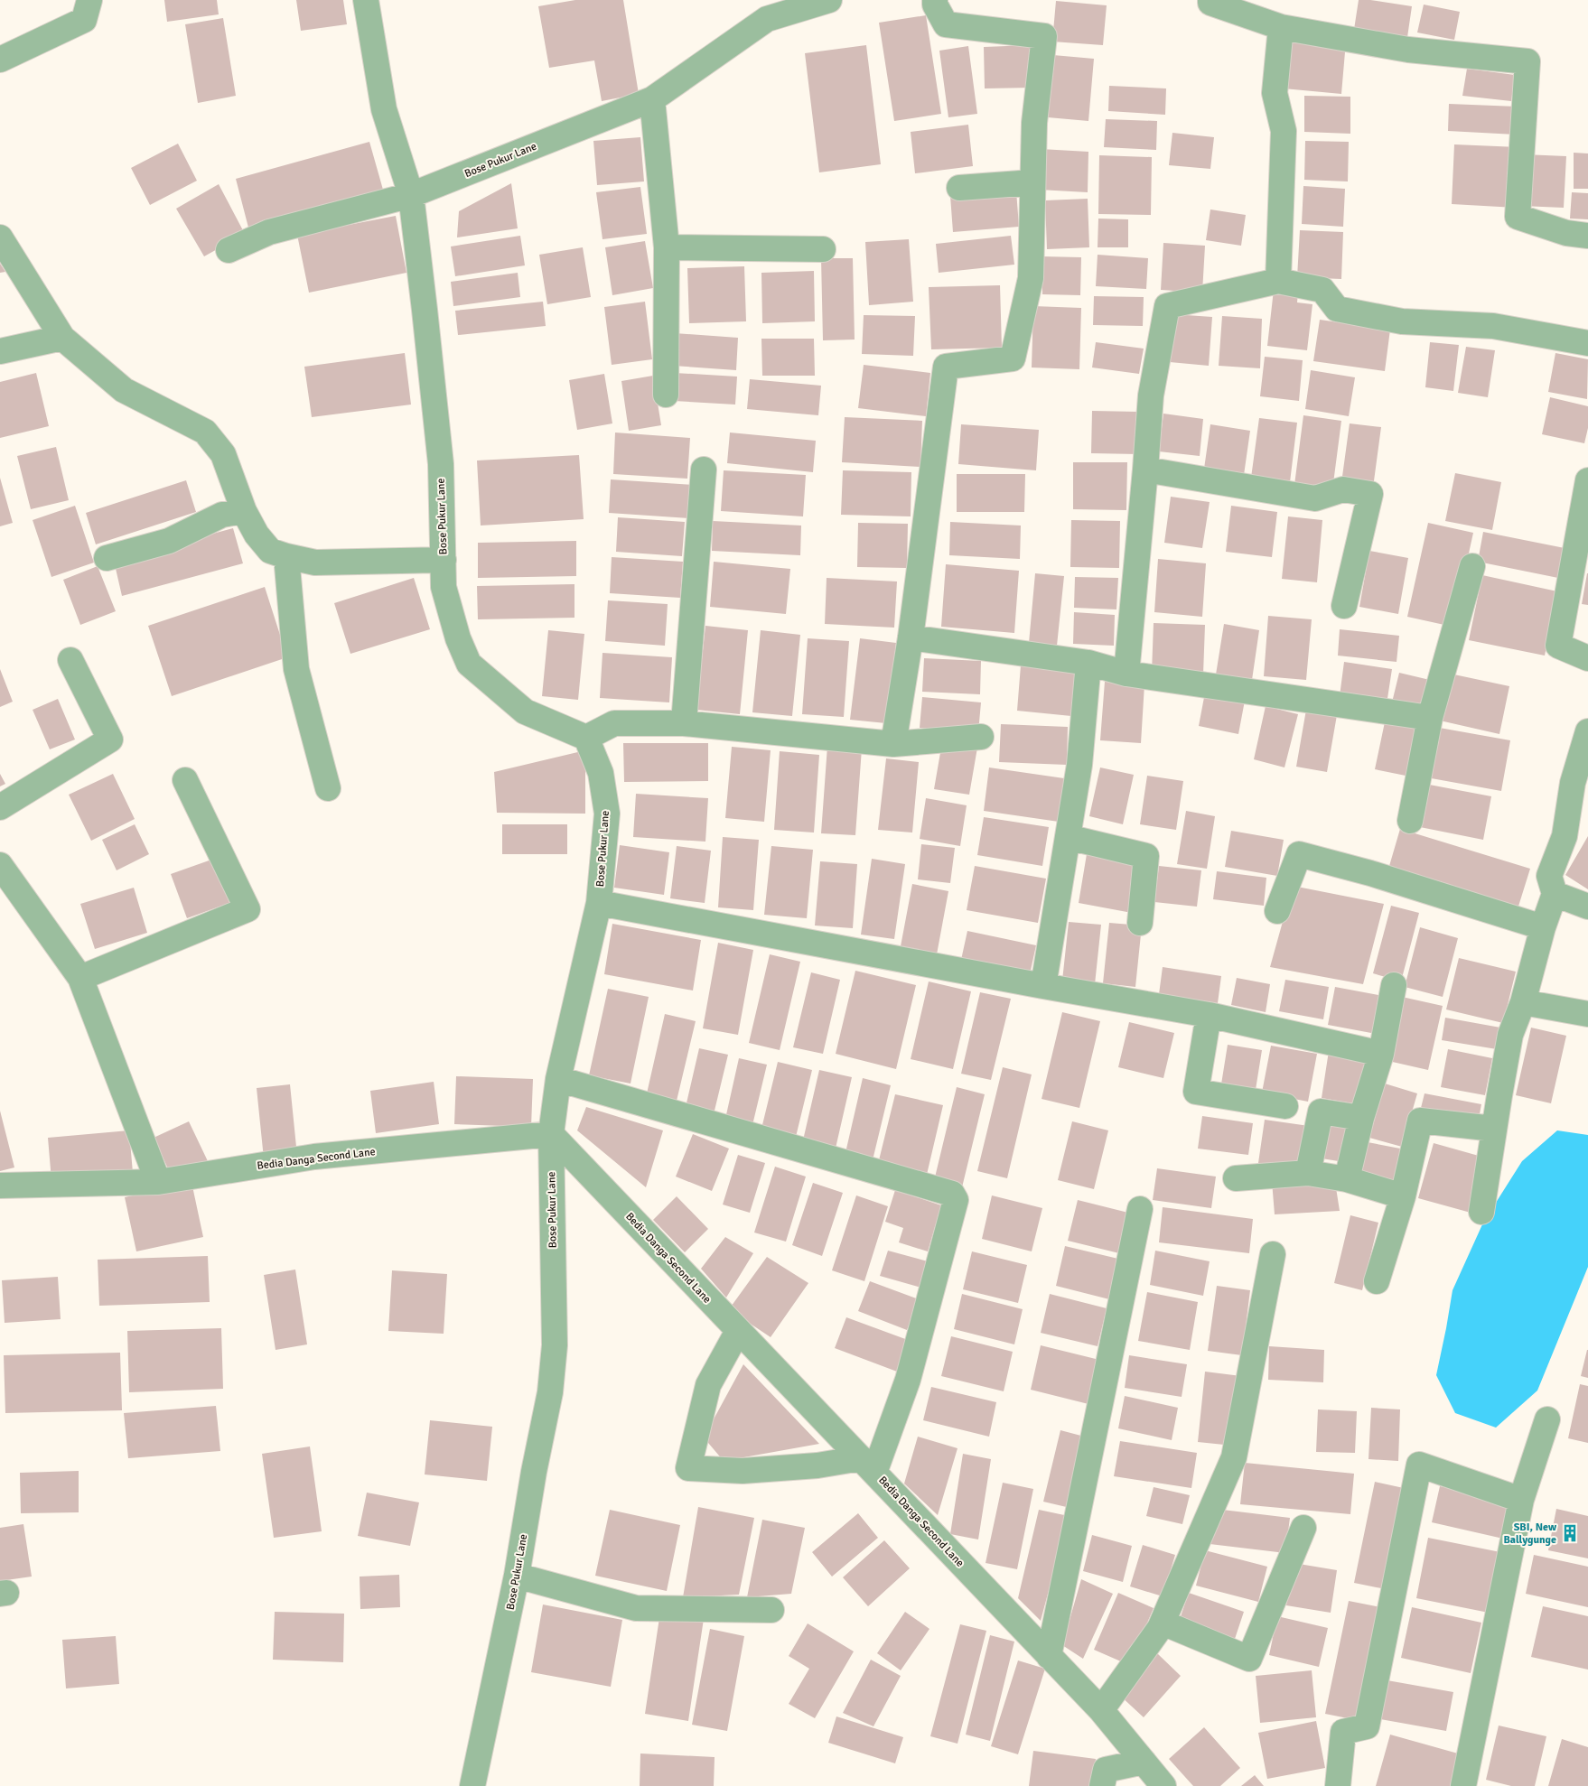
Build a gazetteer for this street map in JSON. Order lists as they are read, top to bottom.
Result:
{
  "streets": {
    "street": ["Bose Pukur Lane", "Bedia Danga Second Lane"]
  },
  "crossings": [
    ["Bose Pukur Lane", "Bedia Danga Second Lane"]
  ],
  "places": {
    "building": ["SBI, New Ballygunge"]
  }
}
